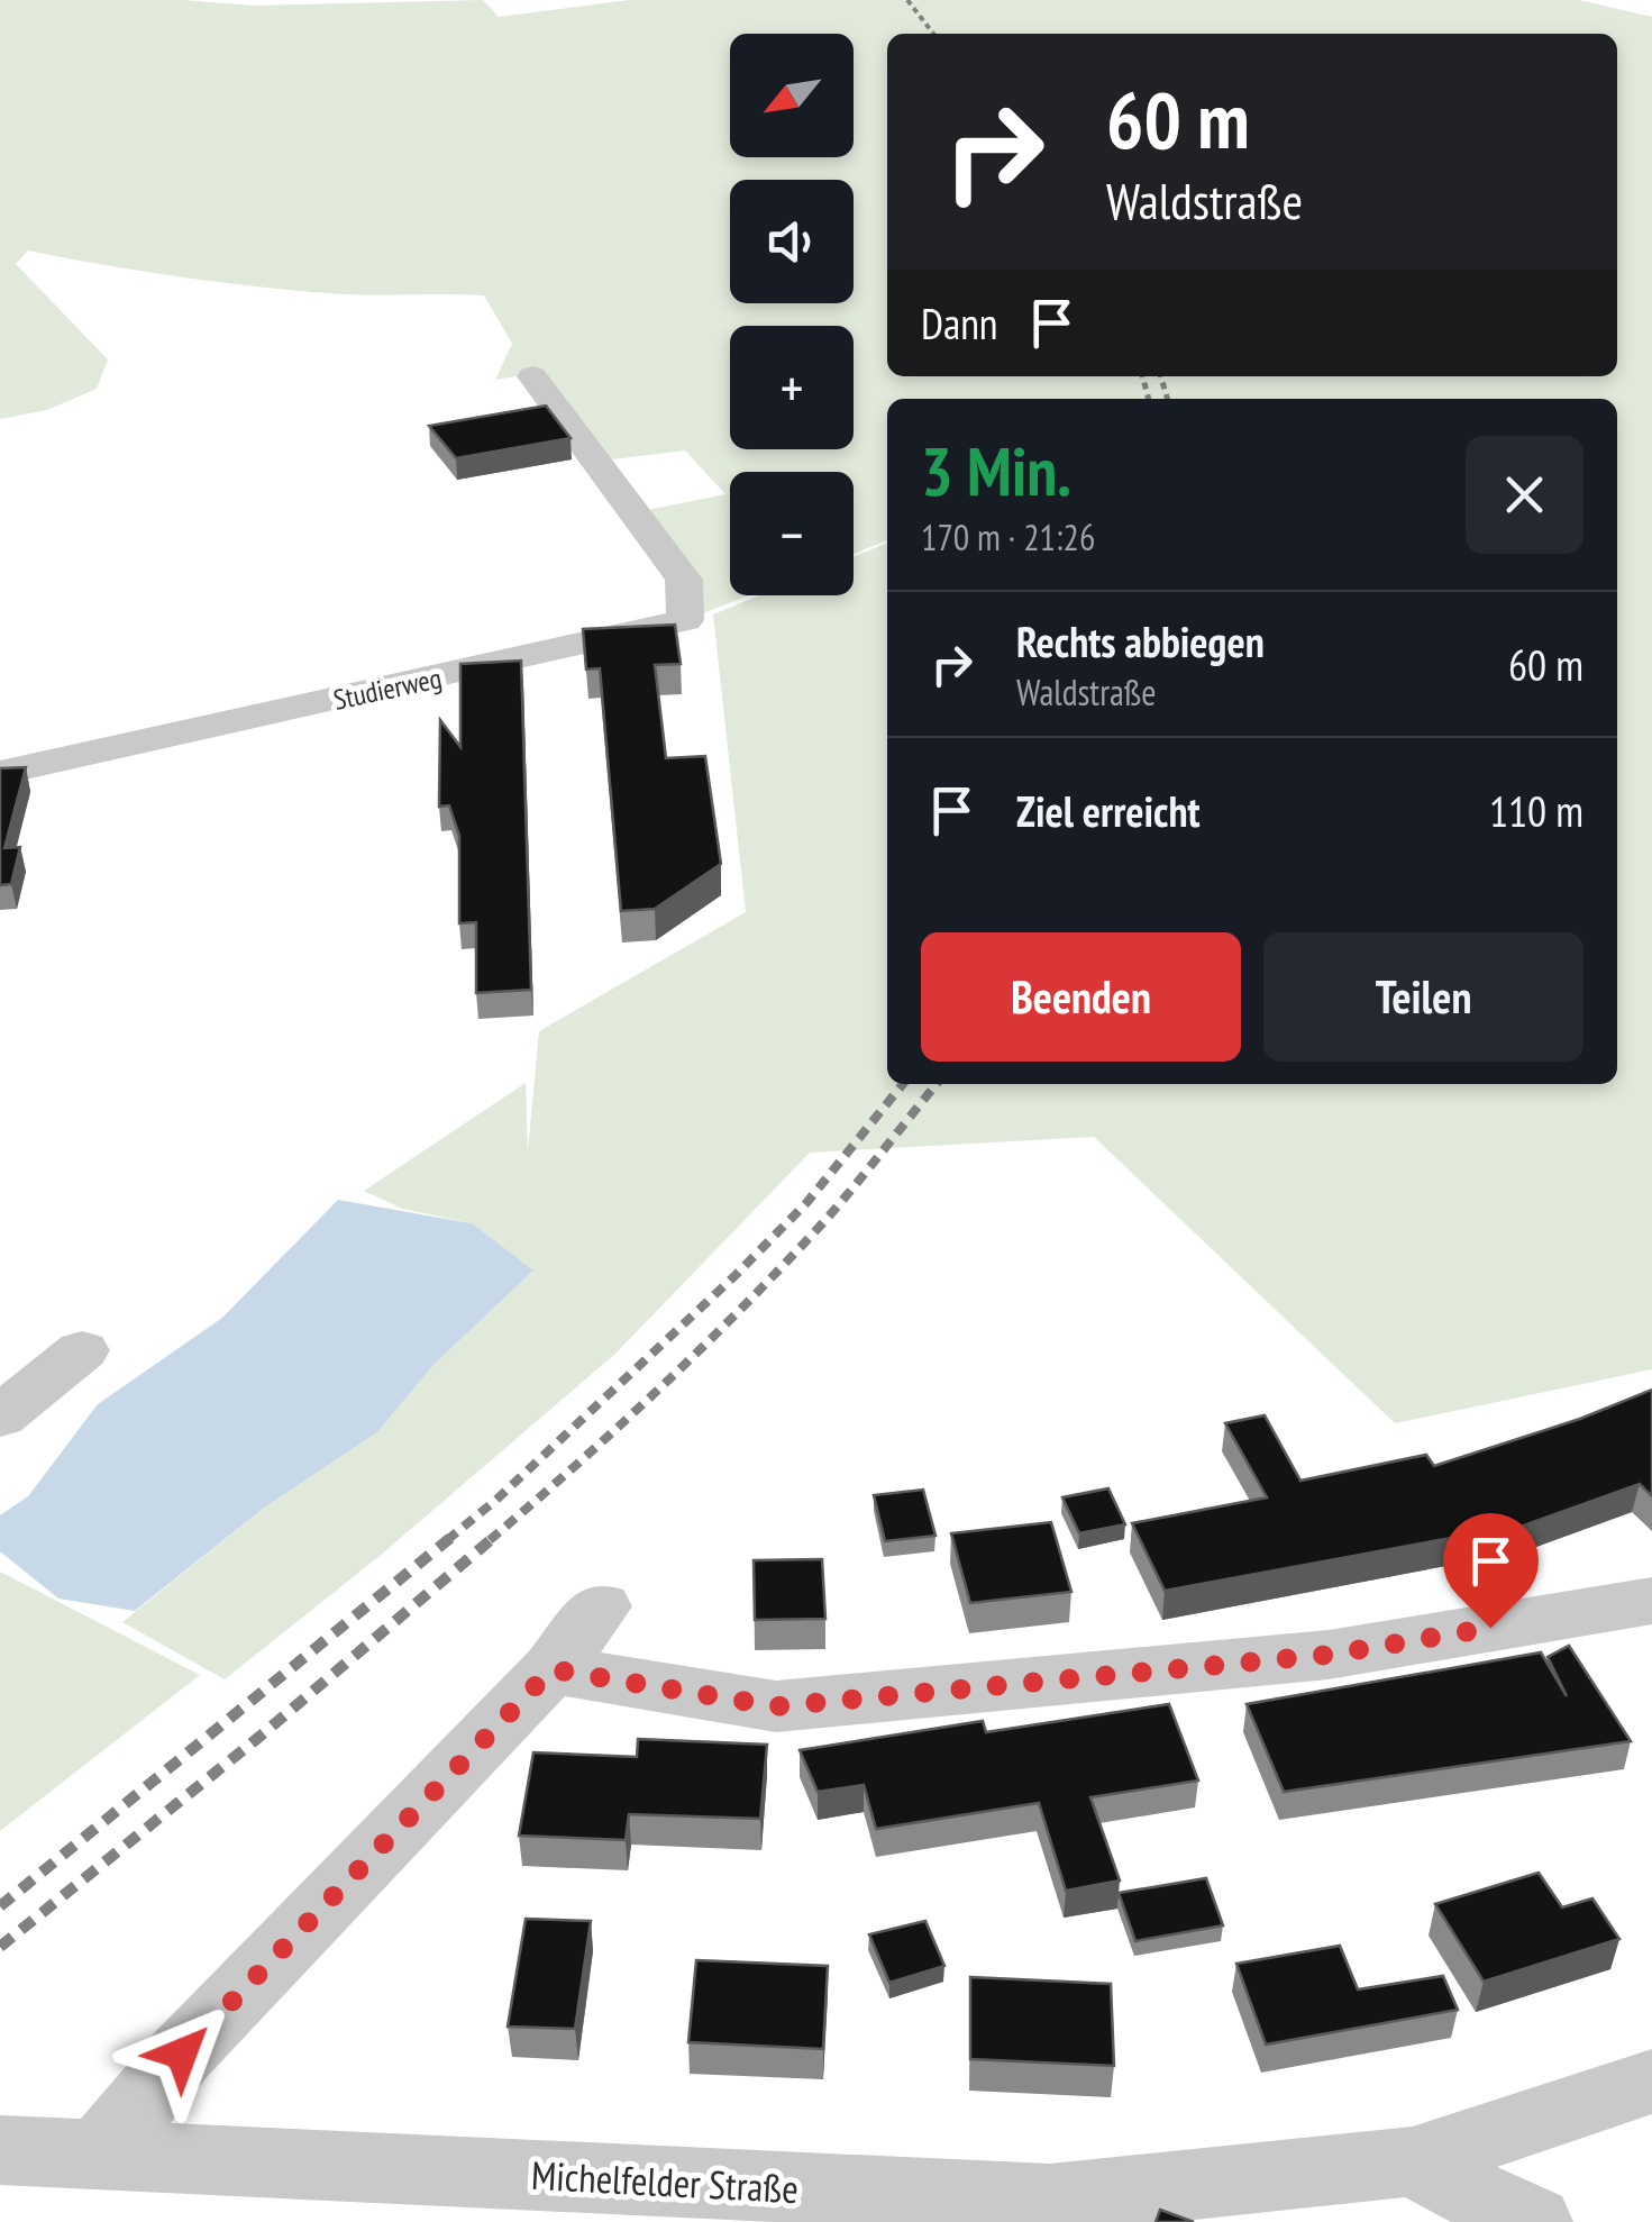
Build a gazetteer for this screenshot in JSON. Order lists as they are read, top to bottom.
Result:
{
  "streets": {
    "street": ["Studierweg", "Michelfelder Straße"]
  },
  "north": "bottom left",
  "page": {
    "map_buttons": ["+", "−"],
    "turn": ["60 m", "Waldstraße"],
    "then": "Dann",
    "heading": ["3 Min.", "170 m · 21:26"],
    "list": [
      {
        "name": "Rechts abbiegen",
        "note": "Waldstraße",
        "value": "60 m"
      },
      {
        "name": "Ziel erreicht",
        "value": "110 m"
      }
    ],
    "buttons": ["Beenden", "Teilen"]
  }
}
